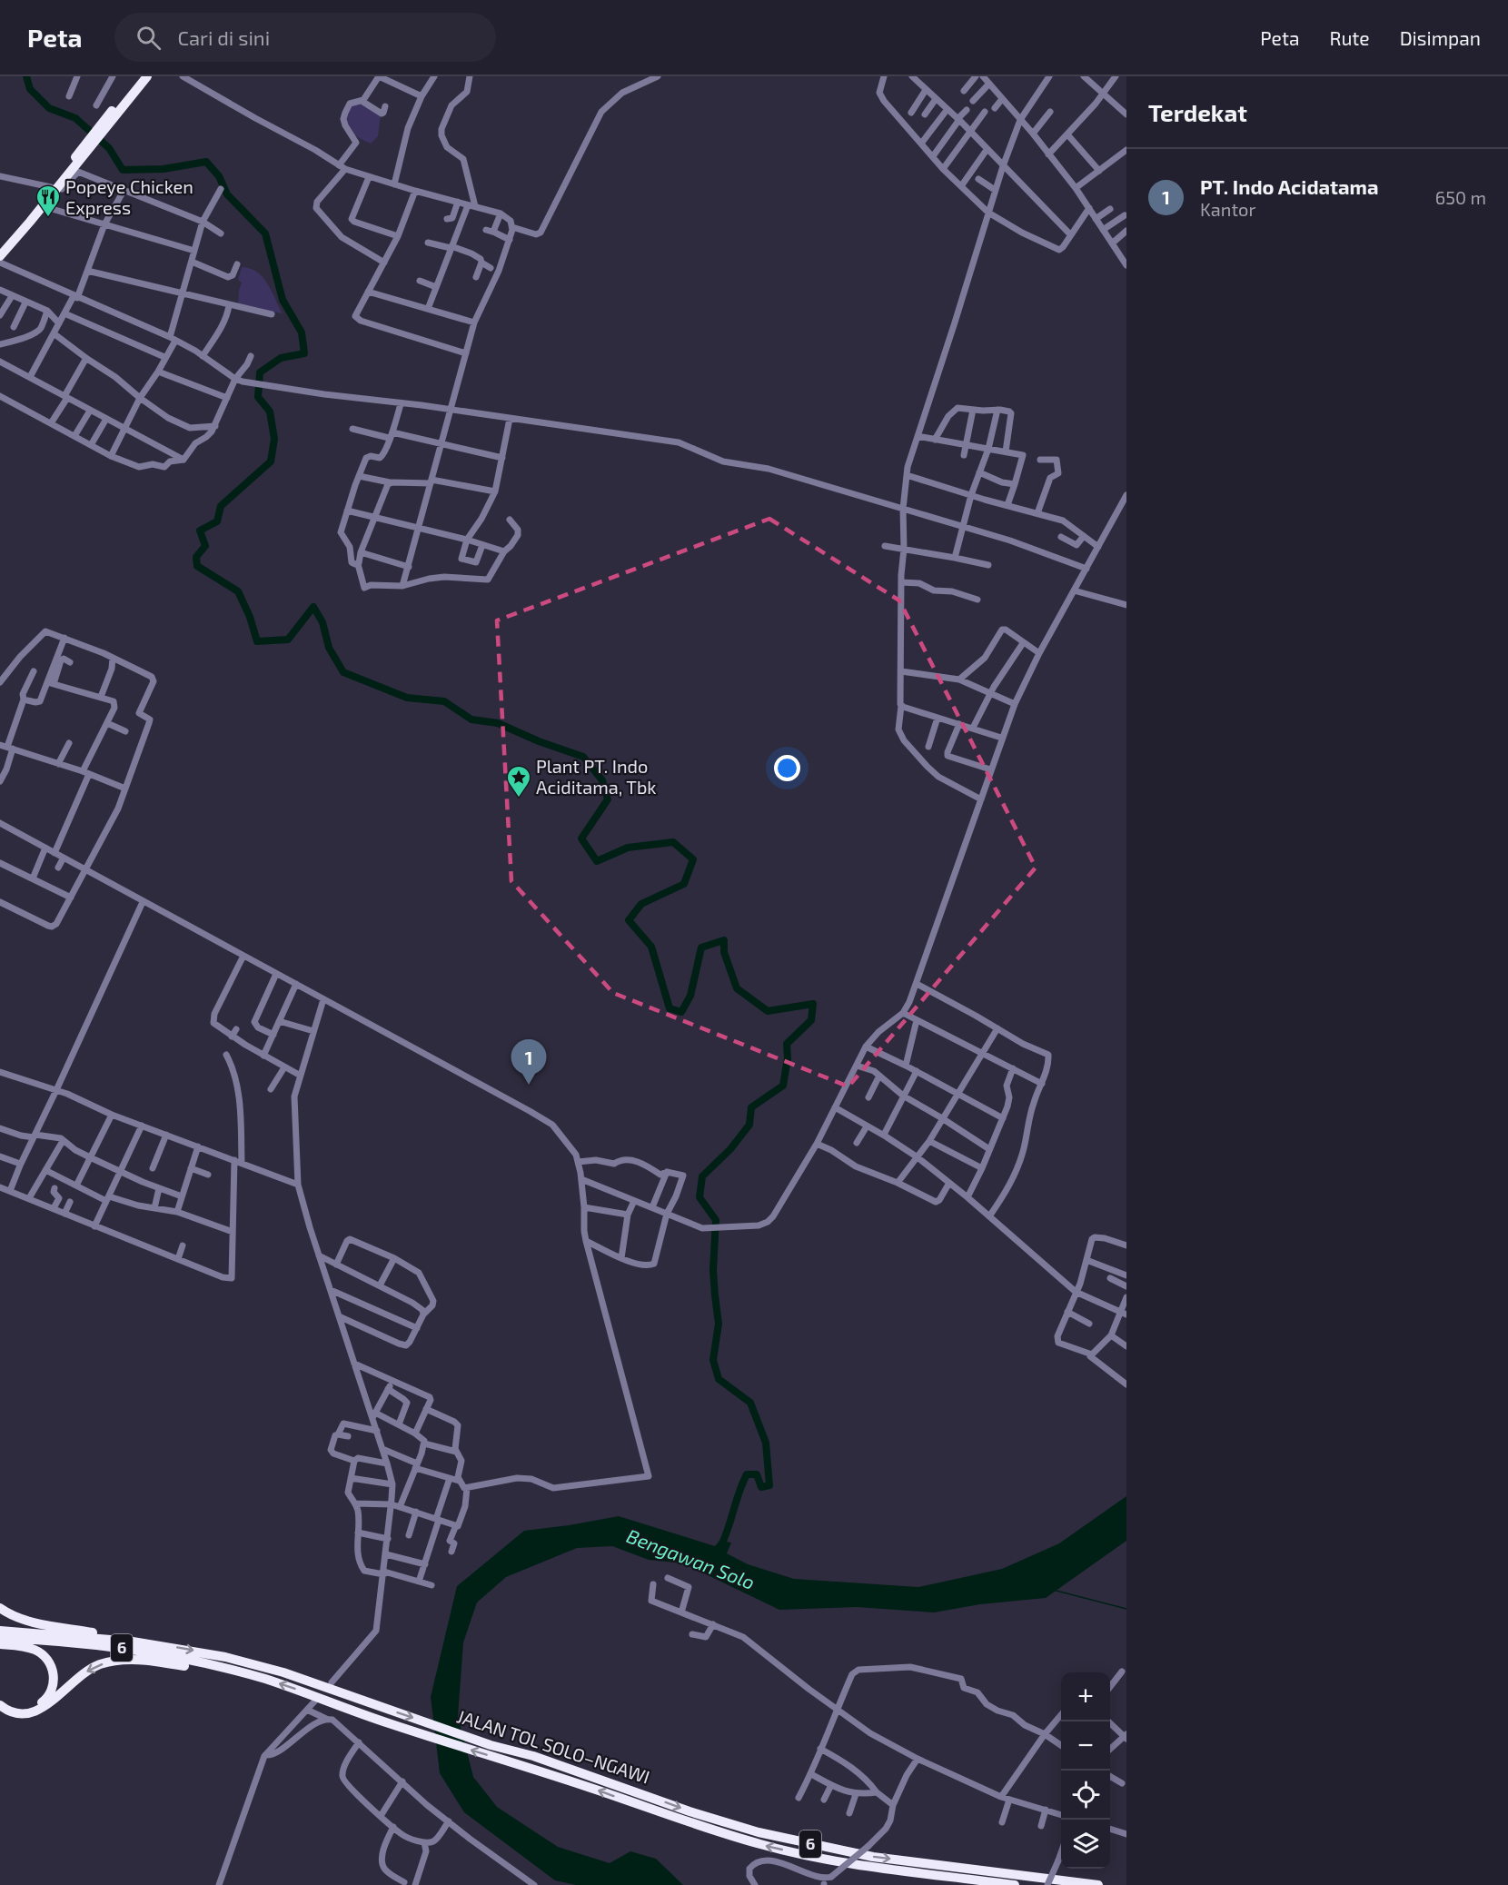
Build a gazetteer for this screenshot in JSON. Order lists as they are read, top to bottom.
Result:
{
  "streets": {
    "highway": ["6", "JALAN TOL SOLO–NGAWI"]
  },
  "water": ["Bengawan Solo"],
  "places": {
    "restaurant": ["Popeye Chicken Express"],
    "place": ["Plant PT. Indo Aciditama, Tbk"]
  },
  "page": {
    "header": "Peta",
    "search": "Cari di sini",
    "nav": ["Peta", "Rute", "Disimpan"],
    "heading": "Terdekat",
    "list": [
      {
        "mark": "1",
        "name": "PT. Indo Acidatama",
        "note": "Kantor",
        "value": "650 m"
      }
    ],
    "pins": "1",
    "map_buttons": ["+", "−"]
  }
}
